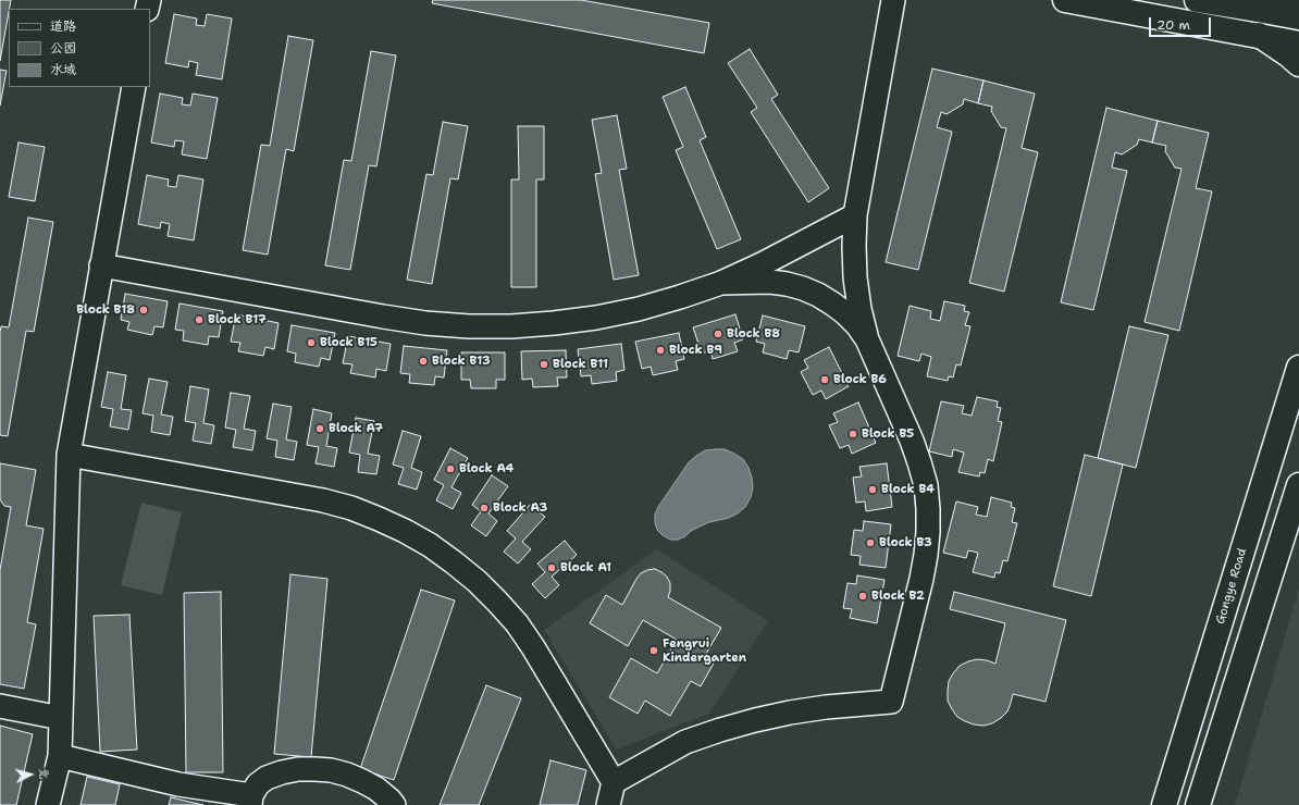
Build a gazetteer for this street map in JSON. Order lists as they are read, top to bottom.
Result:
{
  "streets": {
    "main road": ["Gongye Road"]
  },
  "places": [
    "Block B18",
    "Block B17",
    "Block B8",
    "Block B15",
    "Block B9",
    "Block B13",
    "Block B11",
    "Block B6",
    "Block A7",
    "Block B5",
    "Block A4",
    "Block B4",
    "Block A3",
    "Block B3",
    "Block A1",
    "Block B2",
    "Fengrui Kindergarten"
  ],
  "legend": ["道路", "公园", "水域"],
  "scale_bar": "20 m",
  "north": "right"
}
